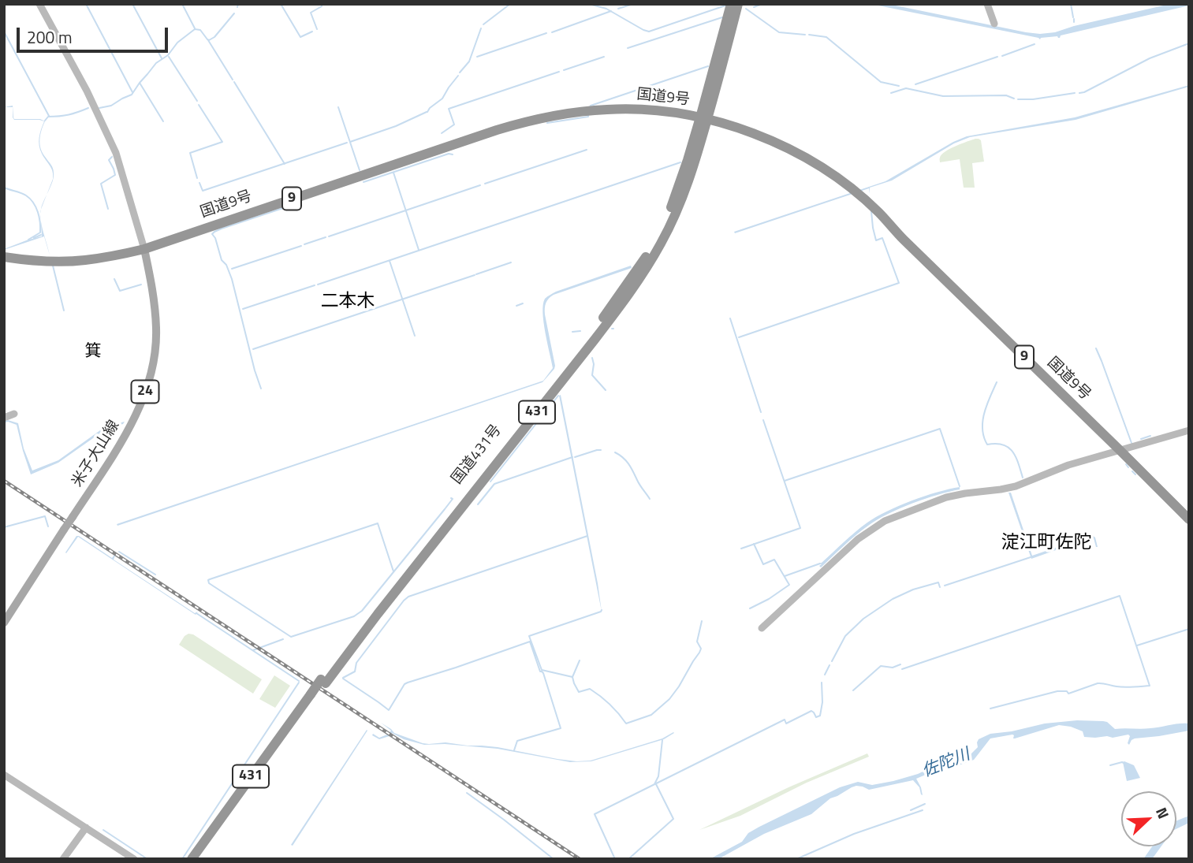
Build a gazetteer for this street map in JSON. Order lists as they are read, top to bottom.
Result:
{
  "streets": {
    "highway": [
      "国道9号",
      "9",
      "431",
      "国道431号"
    ],
    "main road": ["24", "米子大山線"]
  },
  "crossings": [
    ["国道9号", "米子大山線"],
    ["国道9号", "国道431号"]
  ],
  "districts": ["二本木", "箕", "淀江町佐陀"],
  "water": ["佐陀川"],
  "scale_bar": "200 m",
  "north": "top right"
}
